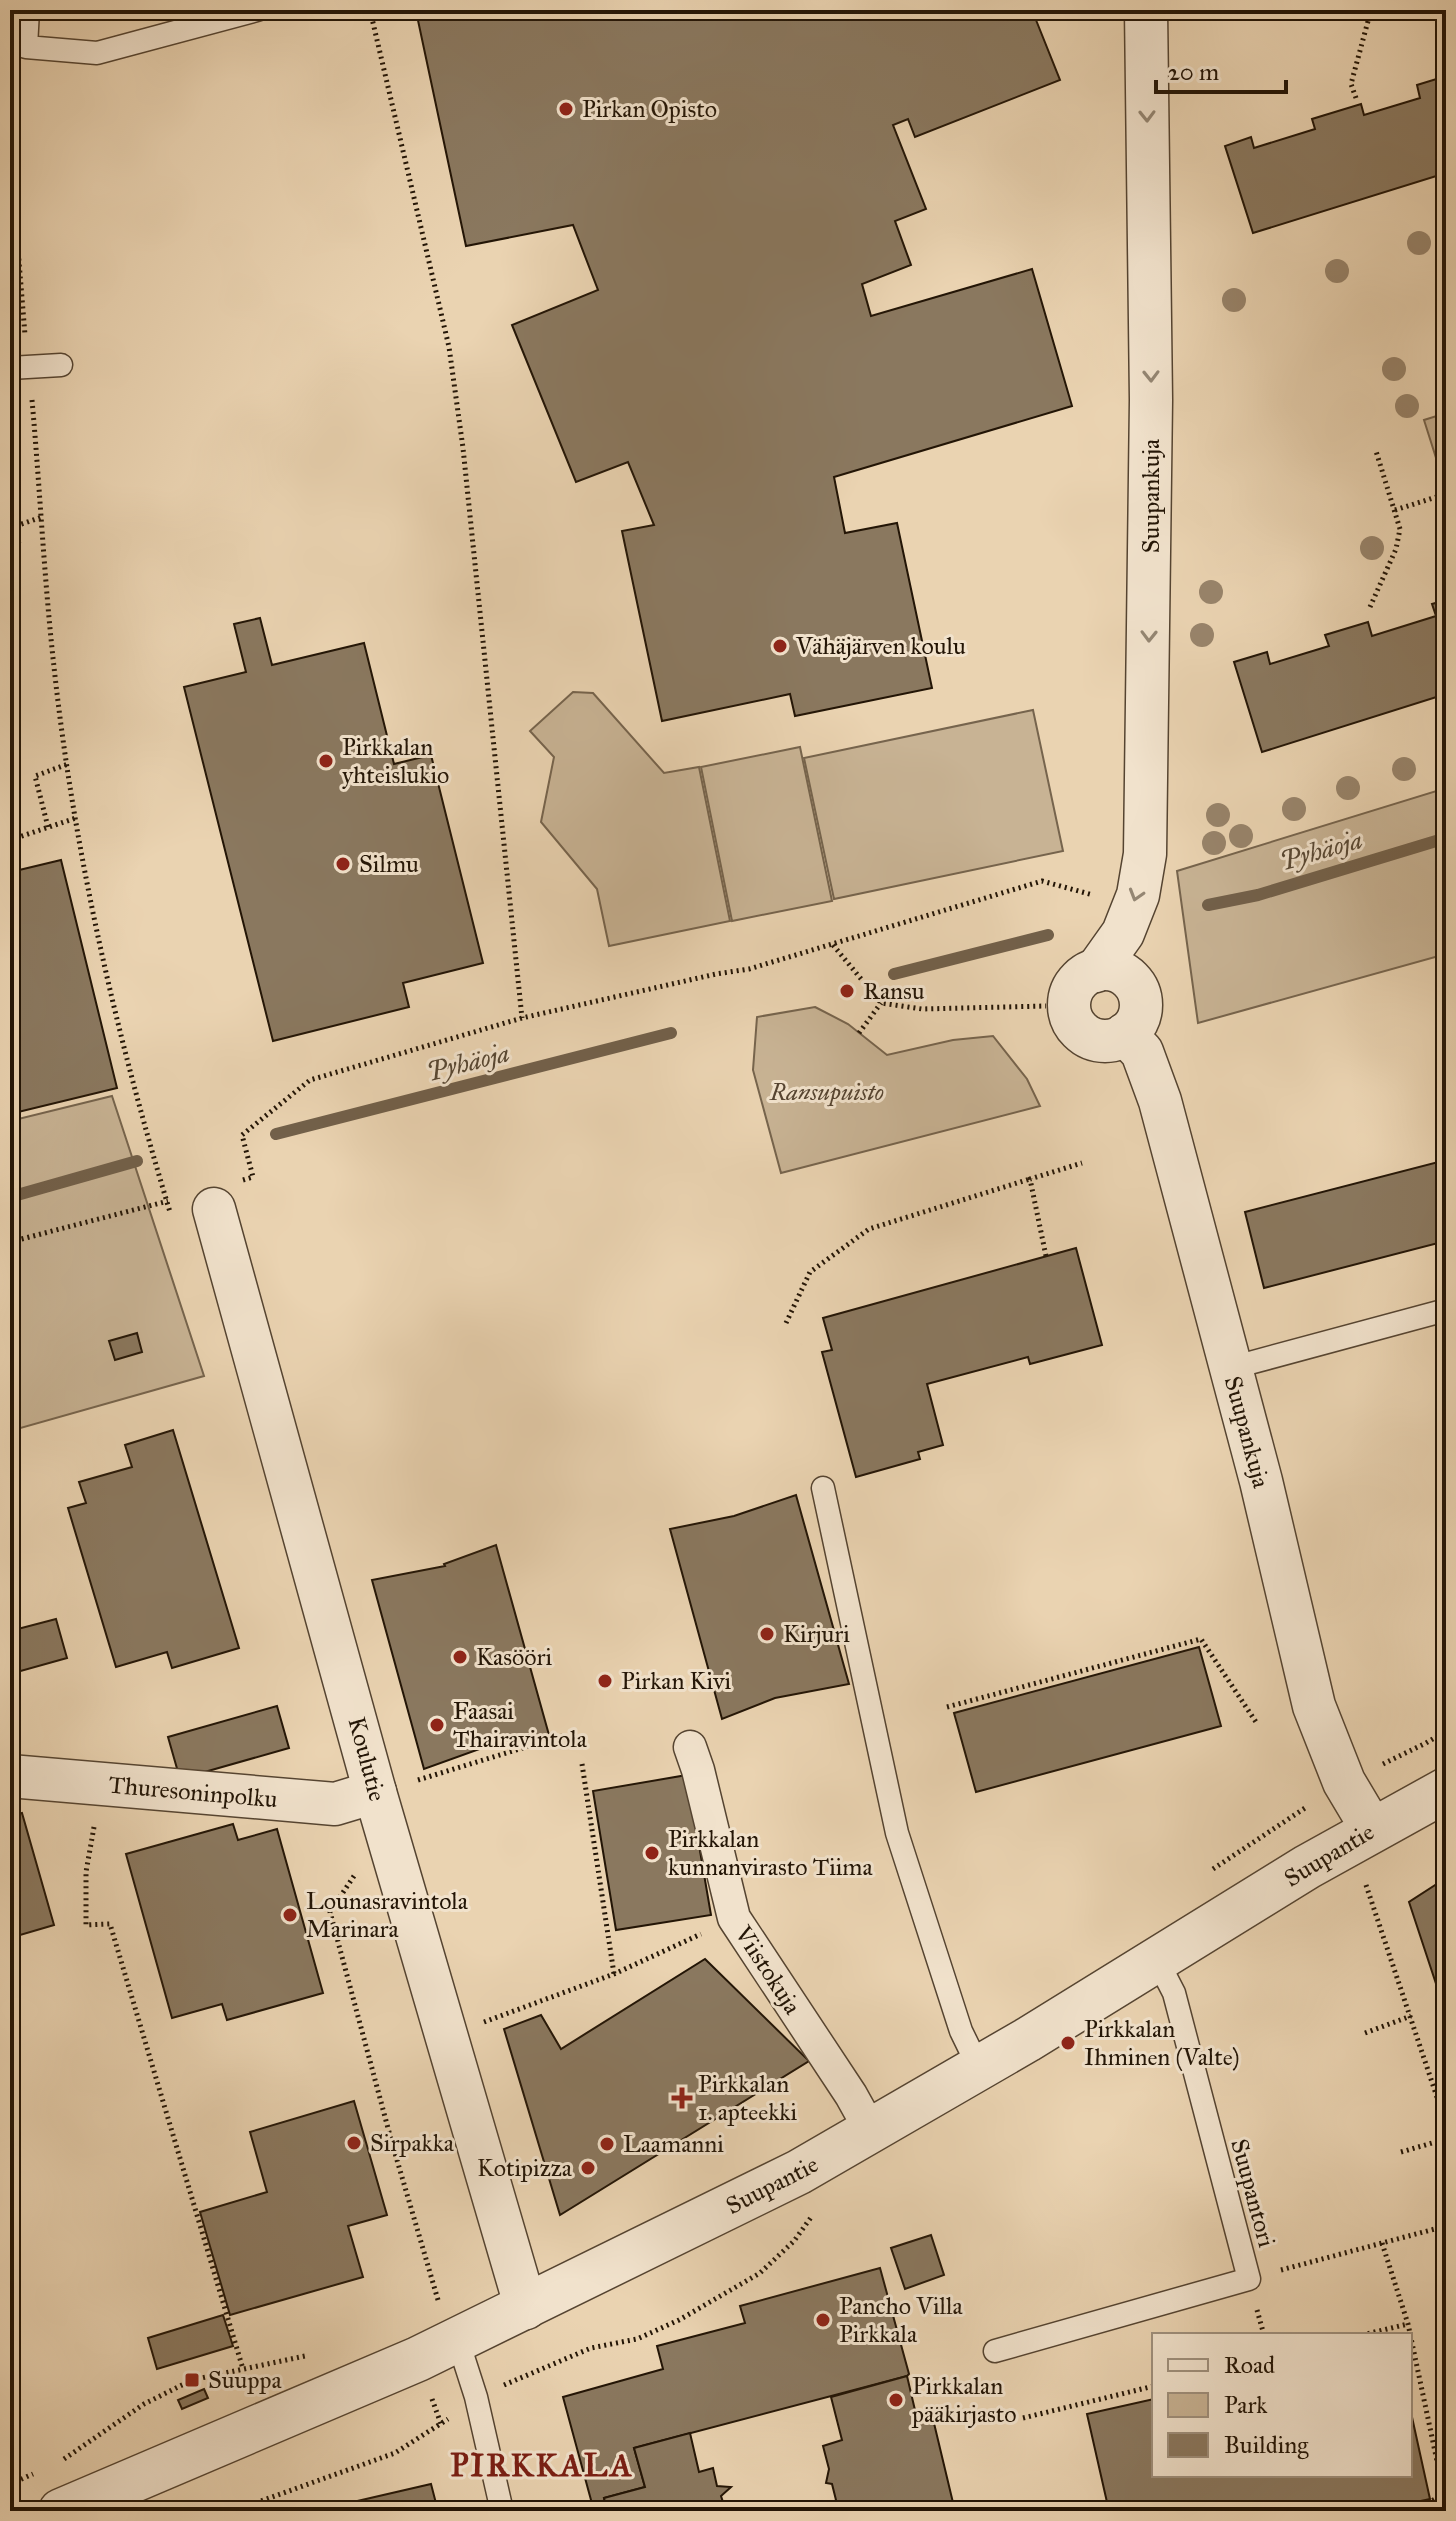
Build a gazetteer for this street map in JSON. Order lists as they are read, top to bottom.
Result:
{
  "streets": {
    "street": [
      "Suupankuja",
      "Koulutie",
      "Thuresoninpolku",
      "Suupantie",
      "Viistokuja"
    ],
    "lane": ["Suupantori"]
  },
  "crossings": [
    ["Suupankuja", "Suupantie"],
    ["Koulutie", "Thuresoninpolku"],
    ["Koulutie", "Suupantie"],
    ["Suupantie", "Viistokuja"],
    ["Suupantie", "Suupantori"]
  ],
  "one_way": ["Suupankuja"],
  "districts": ["PIRKKALA"],
  "water": ["Pyhäoja"],
  "parks": ["Ransupuisto"],
  "places": {
    "other": [
      "Pirkan Opisto",
      "Vähäjärven koulu",
      "Pirkkalan yhteislukio",
      "Silmu",
      "Ransu",
      "Kirjuri",
      "Kasööri",
      "Pirkan Kivi",
      "Faasai Thairavintola",
      "Pirkkalan kunnanvirasto Tiima",
      "Lounasravintola Marinara",
      "Pirkkalan Ihminen (Valte)",
      "Sirpakka",
      "Laamanni",
      "Kotipizza",
      "Pancho Villa Pirkkala",
      "Pirkkalan pääkirjasto"
    ],
    "health": ["Pirkkalan 1. apteekki"],
    "transit": ["Suuppa"]
  },
  "legend": ["Road", "Park", "Building"],
  "scale_bar": "20 m"
}
